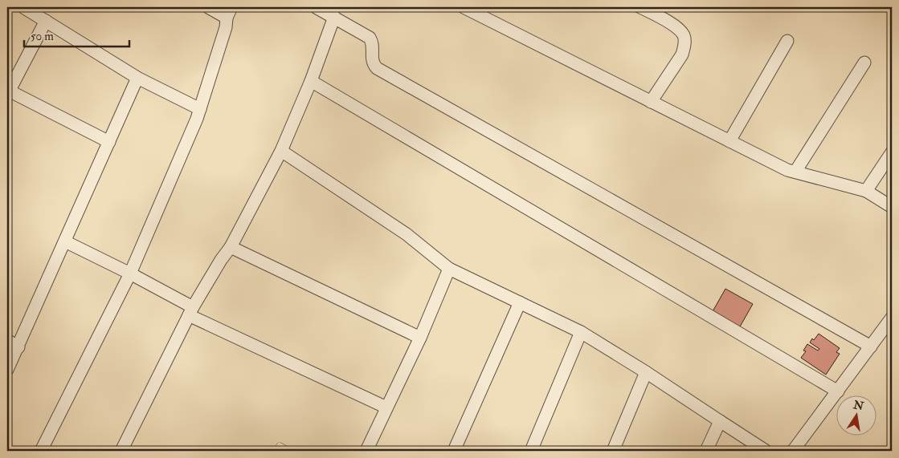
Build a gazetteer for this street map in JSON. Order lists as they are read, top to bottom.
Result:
{
  "scale_bar": "50 m",
  "north": "top"
}
